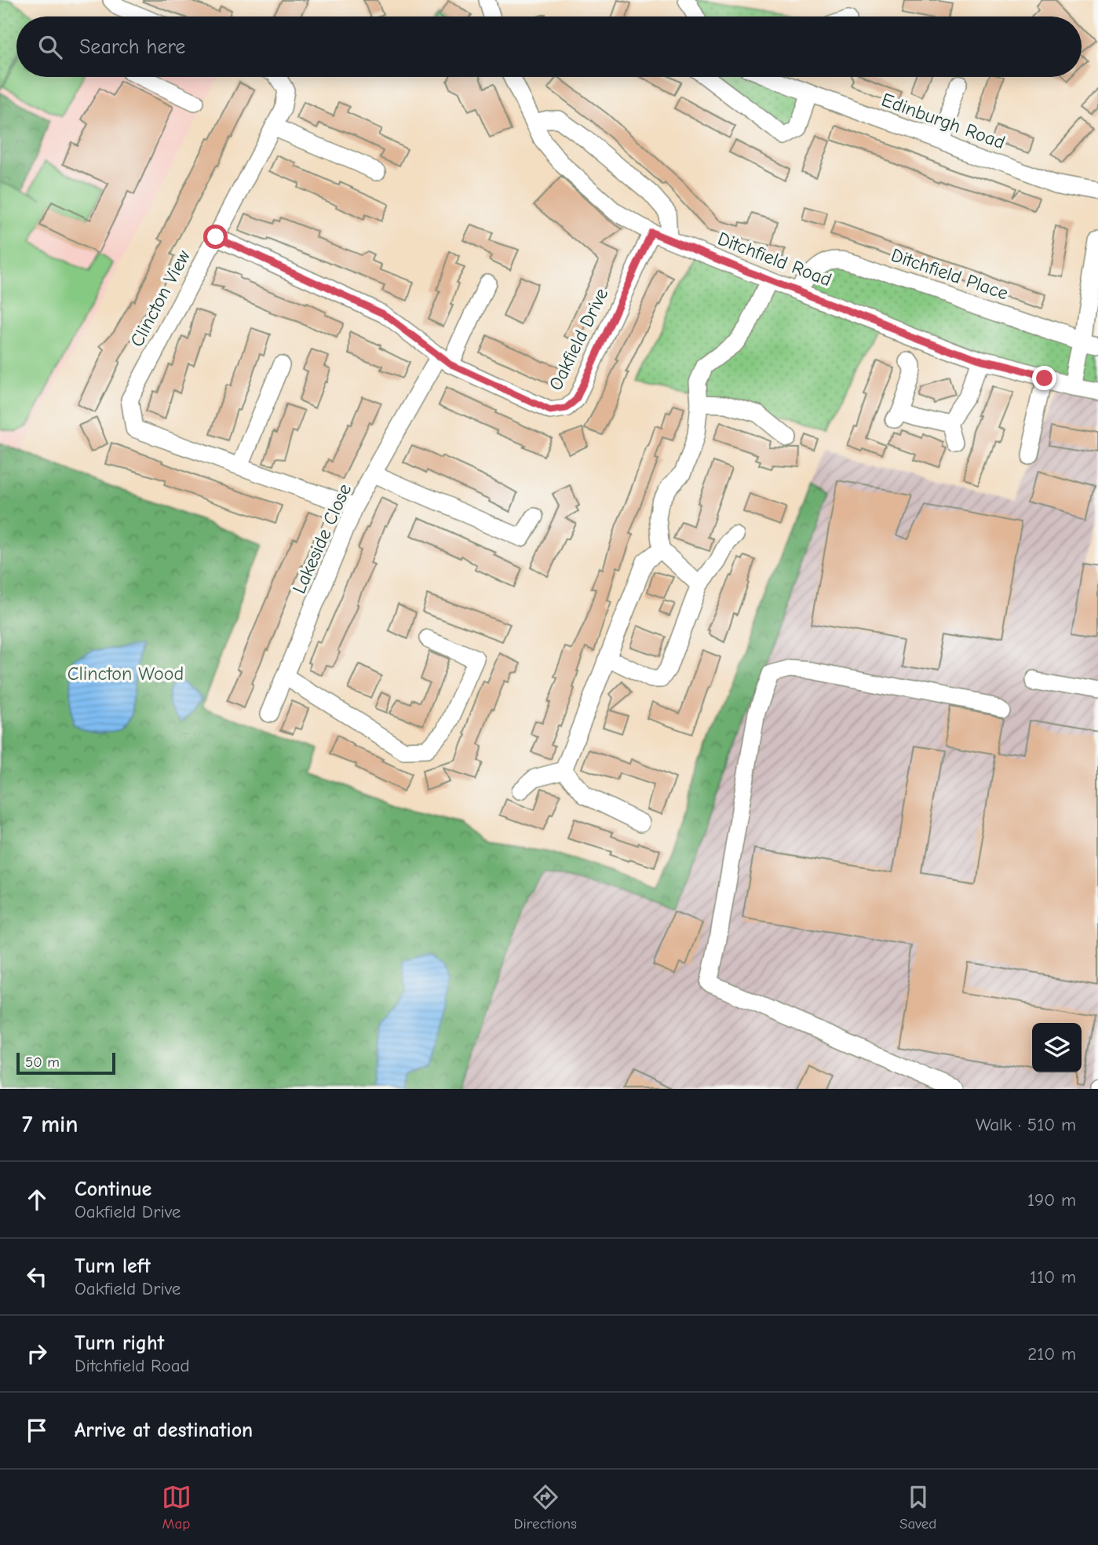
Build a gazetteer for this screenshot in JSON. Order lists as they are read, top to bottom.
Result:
{
  "streets": {
    "street": [
      "Edinburgh Road",
      "Ditchfield Road",
      "Ditchfield Place",
      "Clincton View",
      "Oakfield Drive",
      "Lakeside Close"
    ]
  },
  "crossings": [
    ["Ditchfield Road", "Ditchfield Place"],
    ["Ditchfield Road", "Oakfield Drive"],
    ["Clincton View", "Oakfield Drive"],
    ["Clincton View", "Lakeside Close"],
    ["Oakfield Drive", "Lakeside Close"]
  ],
  "parks": ["Clincton Wood"],
  "scale_bar": "50 m",
  "page": {
    "search": "Search here",
    "scale": "50 m",
    "heading": ["7 min", "Walk · 510 m"],
    "list": [
      ["Continue", "Oakfield Drive", "190 m"],
      ["Turn left", "Oakfield Drive", "110 m"],
      ["Turn right", "Ditchfield Road", "210 m"],
      "Arrive at destination"
    ],
    "nav": ["Map", "Directions", "Saved"]
  }
}
